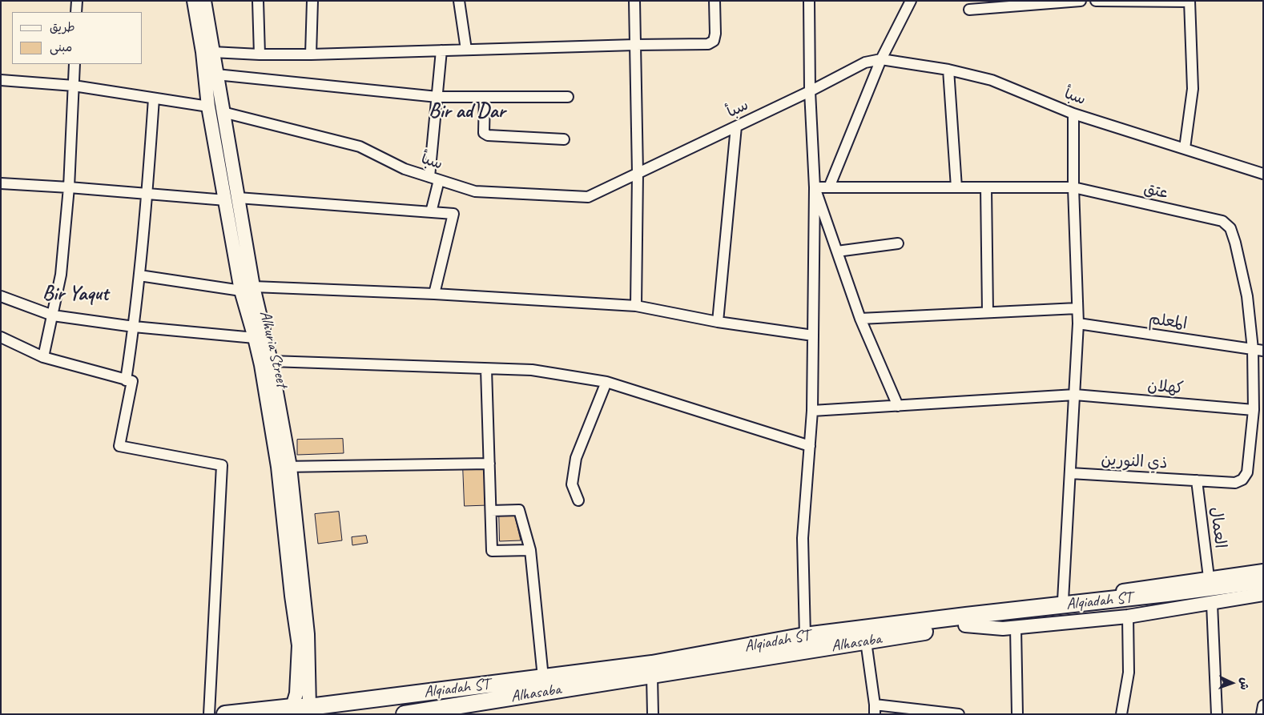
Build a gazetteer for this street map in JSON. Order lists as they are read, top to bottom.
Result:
{
  "streets": {
    "main road": ["Alqiadah ST", "Alhasaba"],
    "street": [
      "سبأ",
      "عتق",
      "المعلم",
      "Alhuria Street",
      "كهلان",
      "ذي النورين",
      "العمال"
    ]
  },
  "crossings": [
    ["عتق", "المعلم"],
    ["Alhuria Street", "Alqiadah ST"],
    ["كهلان", "ذي النورين"],
    ["ذي النورين", "العمال"],
    ["Alqiadah ST", "Alhasaba"]
  ],
  "districts": ["Bir ad Dar", "Bir Yaqut"],
  "legend": ["طريق", "مبنى"],
  "north": "right"
}
